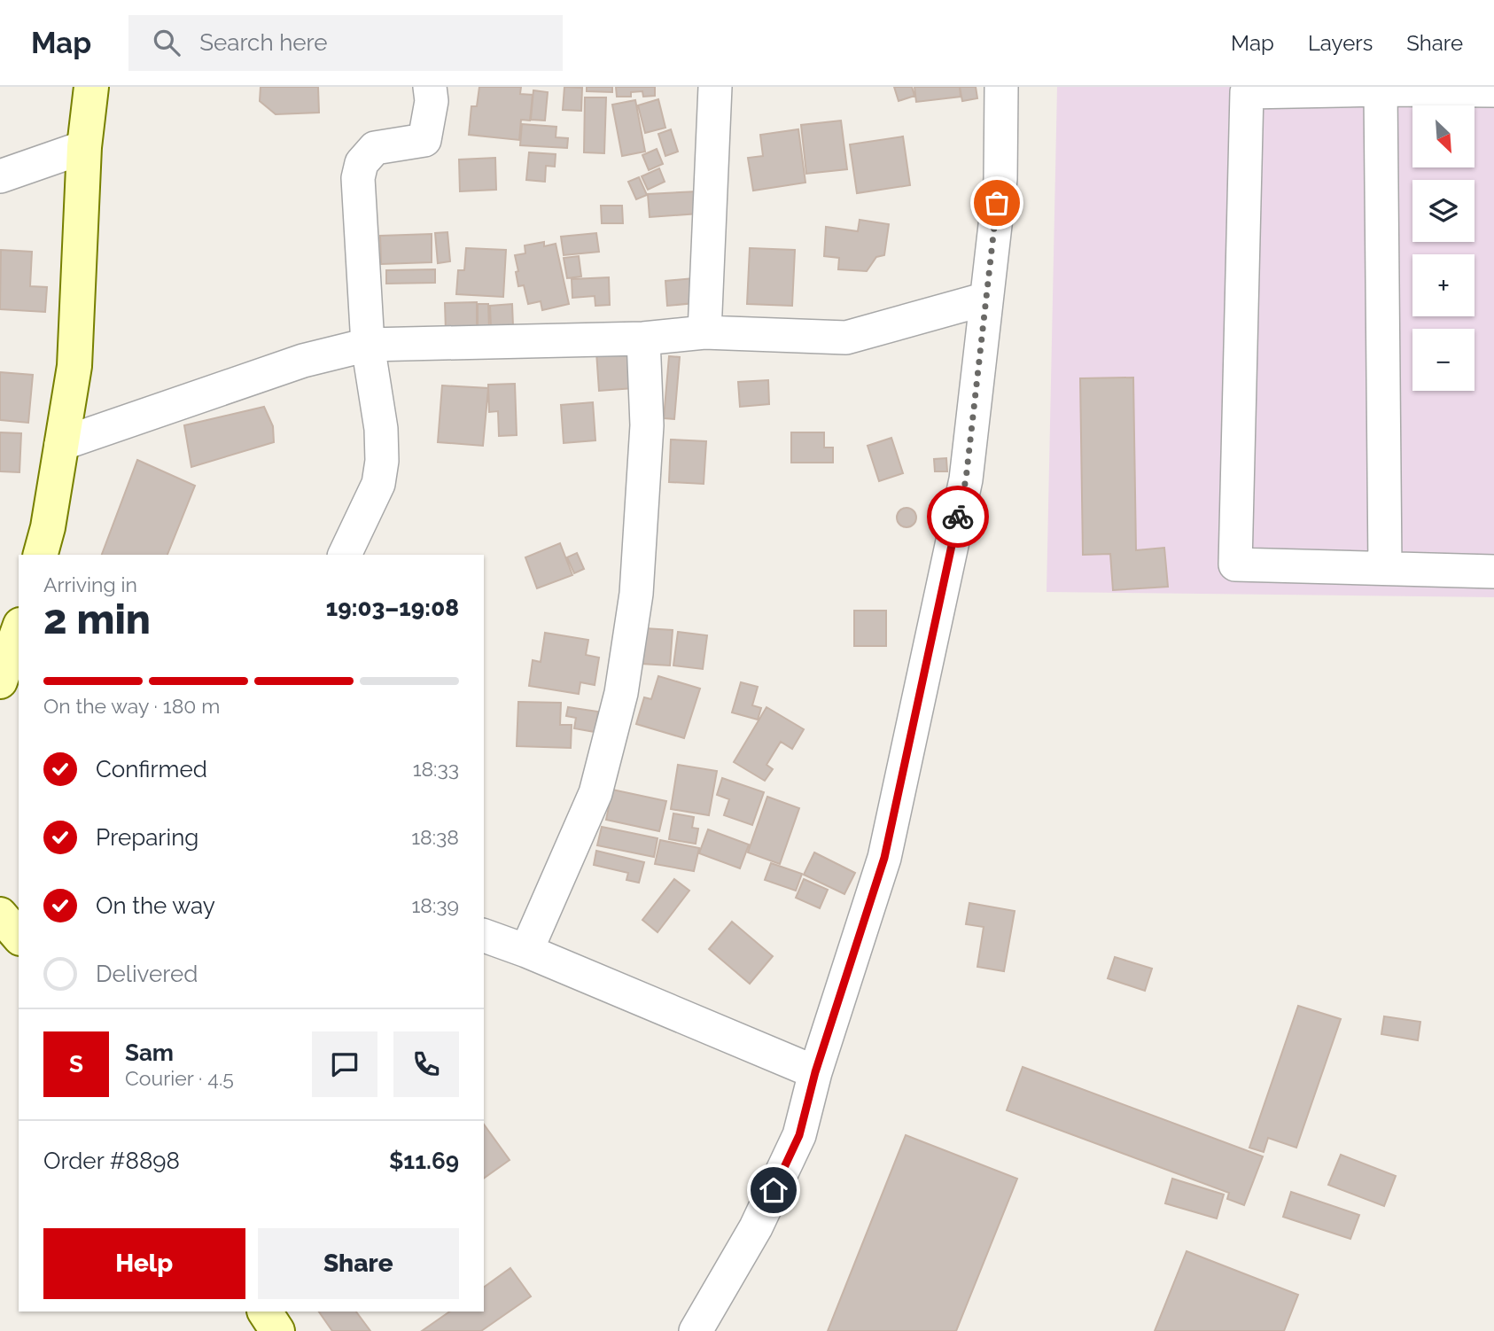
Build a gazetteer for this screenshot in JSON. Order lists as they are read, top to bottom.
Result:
{
  "north": "bottom right",
  "page": {
    "header": "Map",
    "search": "Search here",
    "nav": ["Map", "Layers", "Share"],
    "map_buttons": ["+", "−"],
    "heading": ["2 min", "Arriving in", "19:03–19:08"],
    "panel": [
      "Sam",
      "Courier · 4.5",
      "Order #8898",
      "$11.69"
    ],
    "bar": "On the way · 180 m",
    "list": [
      ["Confirmed", "18:33"],
      ["Preparing", "18:38"],
      ["On the way", "18:39"],
      "Delivered"
    ],
    "round": "S",
    "buttons": ["Help", "Share"]
  }
}
